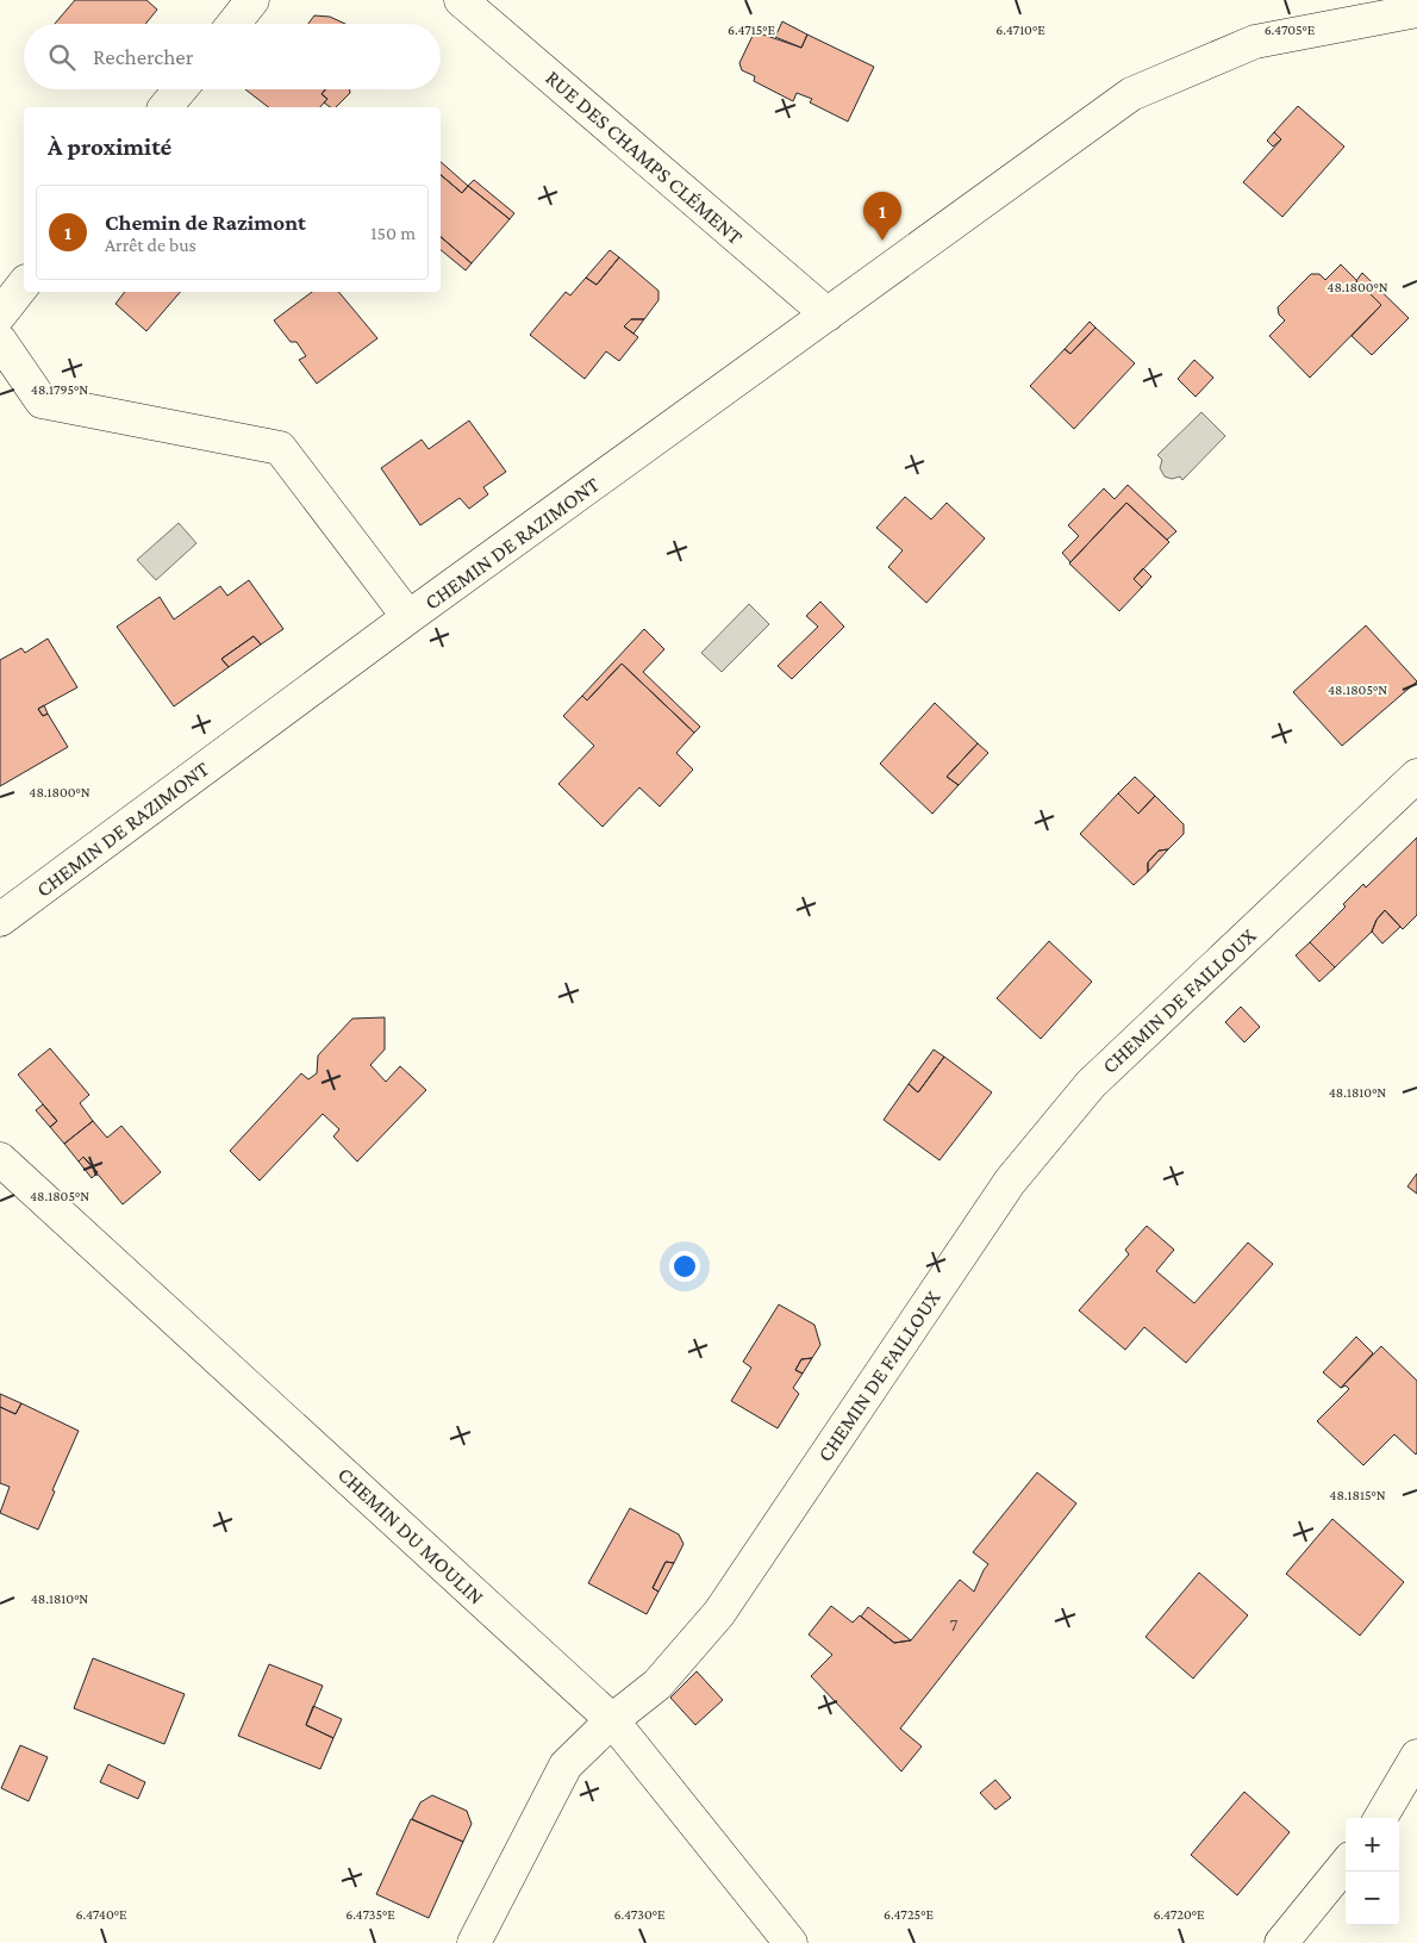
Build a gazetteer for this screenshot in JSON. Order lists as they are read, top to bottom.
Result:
{
  "streets": {
    "street": [
      "RUE DES CHAMPS CLÉMENT",
      "CHEMIN DE RAZIMONT",
      "CHEMIN DE FAILLOUX",
      "CHEMIN DU MOULIN"
    ]
  },
  "crossings": [
    ["RUE DES CHAMPS CLÉMENT", "CHEMIN DE RAZIMONT"],
    ["CHEMIN DE FAILLOUX", "CHEMIN DU MOULIN"]
  ],
  "house_numbers": ["7"],
  "page": {
    "search": "Rechercher",
    "heading": "À proximité",
    "list": [
      {
        "mark": "1",
        "name": "Chemin de Razimont",
        "note": "Arrêt de bus",
        "value": "150 m"
      }
    ],
    "pins": "1",
    "map_buttons": ["+", "−"]
  },
  "coordinates": [
    "6.4710°E",
    "6.4715°E",
    "6.4705°E",
    "48.1800°N",
    "48.1795°N",
    "48.1805°N",
    "48.1810°N",
    "48.1815°N",
    "6.4740°E",
    "6.4735°E",
    "6.4730°E",
    "6.4725°E",
    "6.4720°E"
  ]
}
